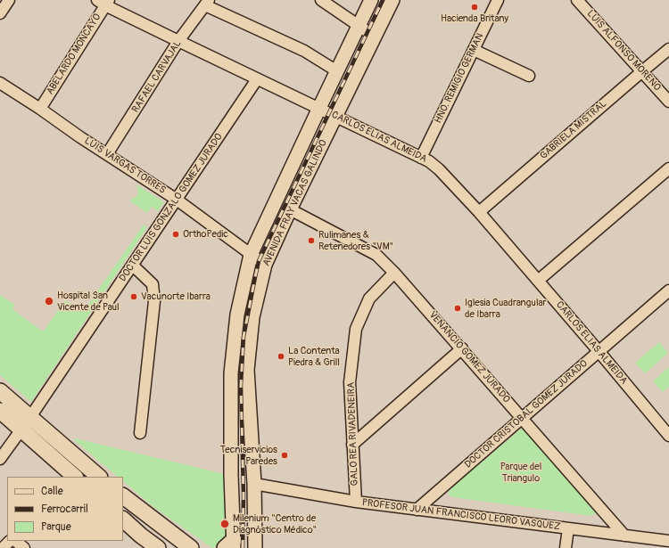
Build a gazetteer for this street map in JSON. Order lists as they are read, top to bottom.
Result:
{
  "streets": {
    "main road": ["AVENIDA FRAY VACAS GALINDO"],
    "street": [
      "LUIS ALFONSO MORENO",
      "ABELARDO MONCAYO",
      "RAFAEL CARVAJAL",
      "HNO. REMIGIO GERMAN",
      "GABRIELA MISTRAL",
      "CARLOS ELIAS ALMEIDA",
      "LUIS VARGAS TORRES",
      "DOCTOR LUIS GONZALO GOMEZ JURADO",
      "VENANCIO GOMEZ JURADO",
      "DOCTOR CRISTOBAL GOMEZ JURADO",
      "GALO REA RIVADENEIRA",
      "PROFESOR JUAN FRANCISCO LEORO VASQUEZ"
    ]
  },
  "crossings": [
    ["LUIS ALFONSO MORENO", "GABRIELA MISTRAL"],
    ["ABELARDO MONCAYO", "CARLOS ELIAS ALMEIDA"],
    ["ABELARDO MONCAYO", "LUIS VARGAS TORRES"],
    ["RAFAEL CARVAJAL", "CARLOS ELIAS ALMEIDA"],
    ["RAFAEL CARVAJAL", "LUIS VARGAS TORRES"],
    ["HNO. REMIGIO GERMAN", "CARLOS ELIAS ALMEIDA"],
    ["GABRIELA MISTRAL", "CARLOS ELIAS ALMEIDA"],
    ["CARLOS ELIAS ALMEIDA", "AVENIDA FRAY VACAS GALINDO"],
    ["CARLOS ELIAS ALMEIDA", "DOCTOR LUIS GONZALO GOMEZ JURADO"],
    ["CARLOS ELIAS ALMEIDA", "DOCTOR CRISTOBAL GOMEZ JURADO"],
    ["LUIS VARGAS TORRES", "AVENIDA FRAY VACAS GALINDO"],
    ["LUIS VARGAS TORRES", "DOCTOR LUIS GONZALO GOMEZ JURADO"],
    ["AVENIDA FRAY VACAS GALINDO", "VENANCIO GOMEZ JURADO"],
    ["AVENIDA FRAY VACAS GALINDO", "PROFESOR JUAN FRANCISCO LEORO VASQUEZ"],
    ["VENANCIO GOMEZ JURADO", "DOCTOR CRISTOBAL GOMEZ JURADO"],
    ["VENANCIO GOMEZ JURADO", "GALO REA RIVADENEIRA"],
    ["VENANCIO GOMEZ JURADO", "PROFESOR JUAN FRANCISCO LEORO VASQUEZ"],
    ["DOCTOR CRISTOBAL GOMEZ JURADO", "PROFESOR JUAN FRANCISCO LEORO VASQUEZ"],
    ["GALO REA RIVADENEIRA", "PROFESOR JUAN FRANCISCO LEORO VASQUEZ"]
  ],
  "parks": ["Parque del Triangulo"],
  "places": [
    "Hacienda Britany",
    "OrthoPedic",
    "Rulimanes & Retenedores \"VM\"",
    "Vacunorte Ibarra",
    "Hospital San Vicente de Paul",
    "Iglesia Cuadrangular de Ibarra",
    "La Contenta Piedra & Grill",
    "Tecniservicios Paredes",
    "Milenium \"Centro de Diagnóstico Médico\""
  ],
  "legend": ["Calle", "Ferrocarril", "Parque"]
}
